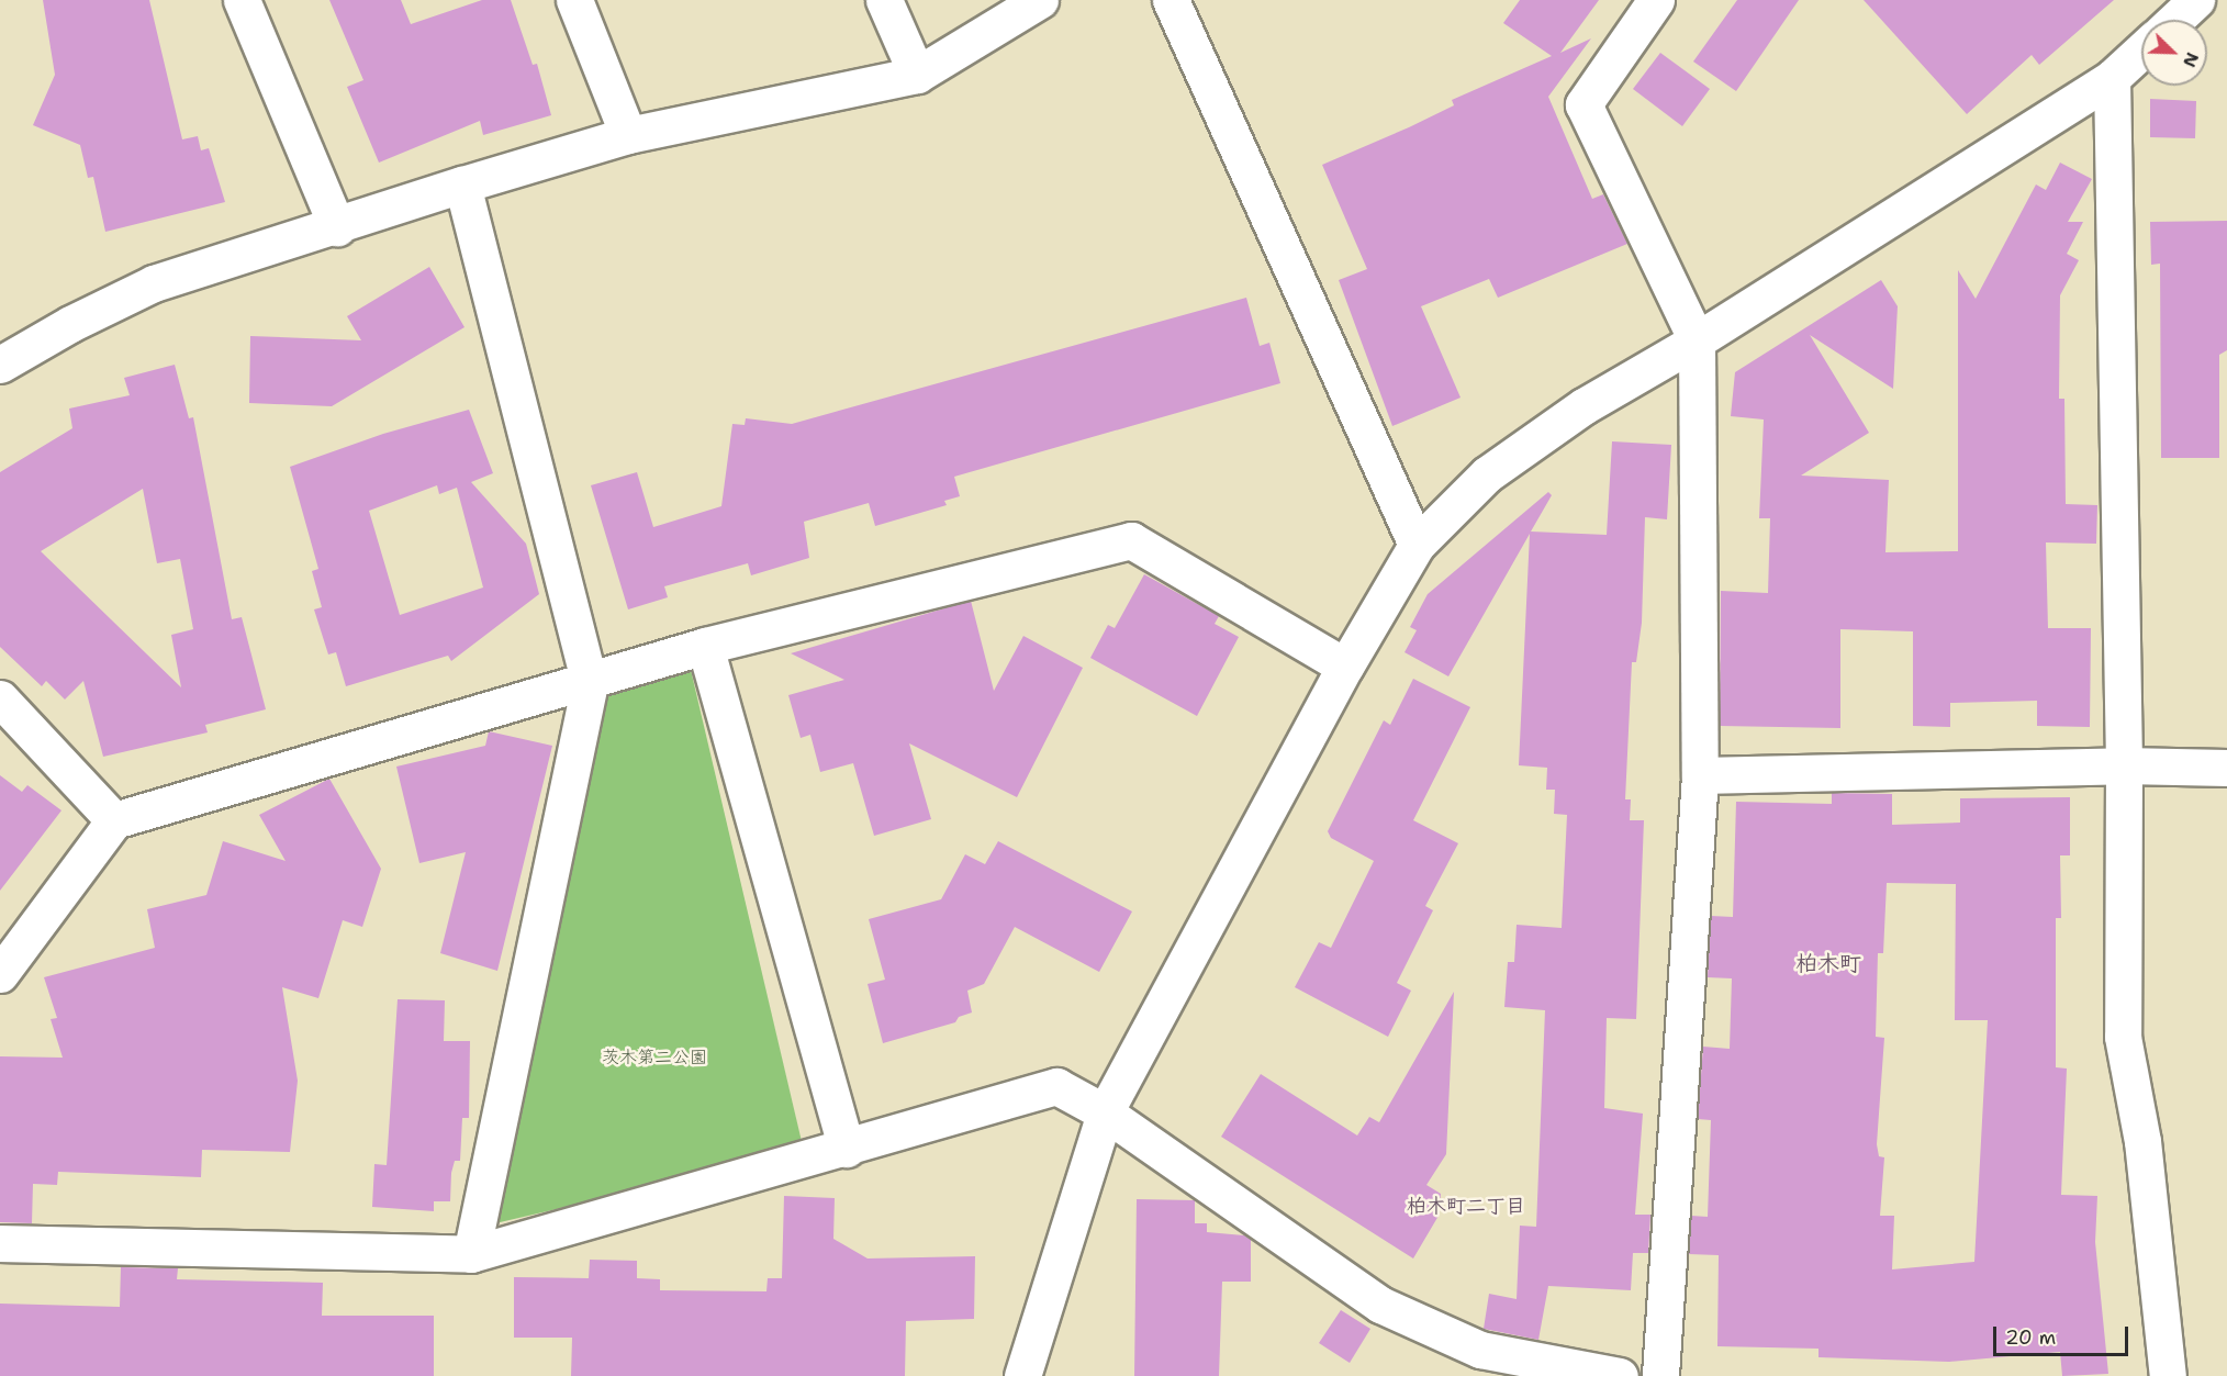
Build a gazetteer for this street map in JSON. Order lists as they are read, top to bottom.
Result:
{
  "districts": ["柏木町", "柏木町二丁目"],
  "parks": ["茨木第二公園"],
  "scale_bar": "20 m",
  "north": "bottom right"
}
